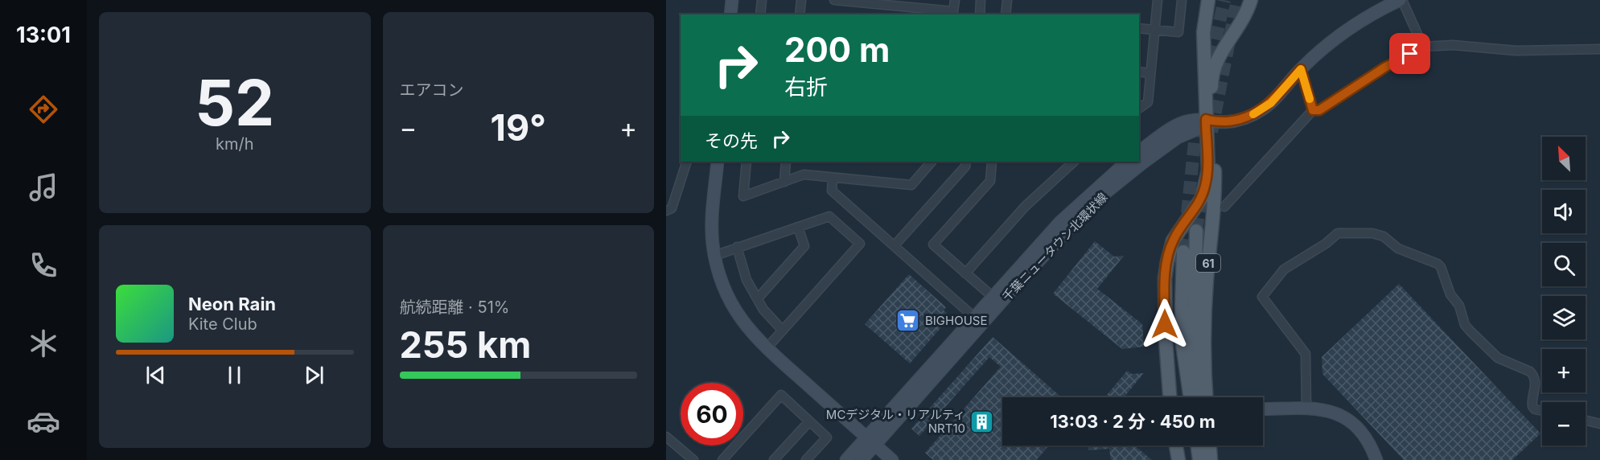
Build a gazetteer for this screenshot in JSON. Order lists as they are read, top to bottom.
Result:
{
  "streets": {
    "main road": ["千葉ニュータウン北環状線", "61"]
  },
  "crossings": [
    ["千葉ニュータウン北環状線", "61"]
  ],
  "places": {
    "supermarket": ["BIGHOUSE"],
    "building": ["MCデジタル・リアルティ NRT10"]
  },
  "north": "top left",
  "page": {
    "tabs": "13:01",
    "tile": [
      ["52", "km/h"],
      "エアコン",
      ["航続距離 · 51%", "255 km"]
    ],
    "turn": ["200 m", "右折"],
    "heat": ["−", "19°", "+"],
    "then": "その先",
    "map_buttons": ["+", "−"],
    "song": ["Neon Rain", "Kite Club"],
    "limit": "60",
    "trip": "13:03 · 2 分 · 450 m"
  }
}
